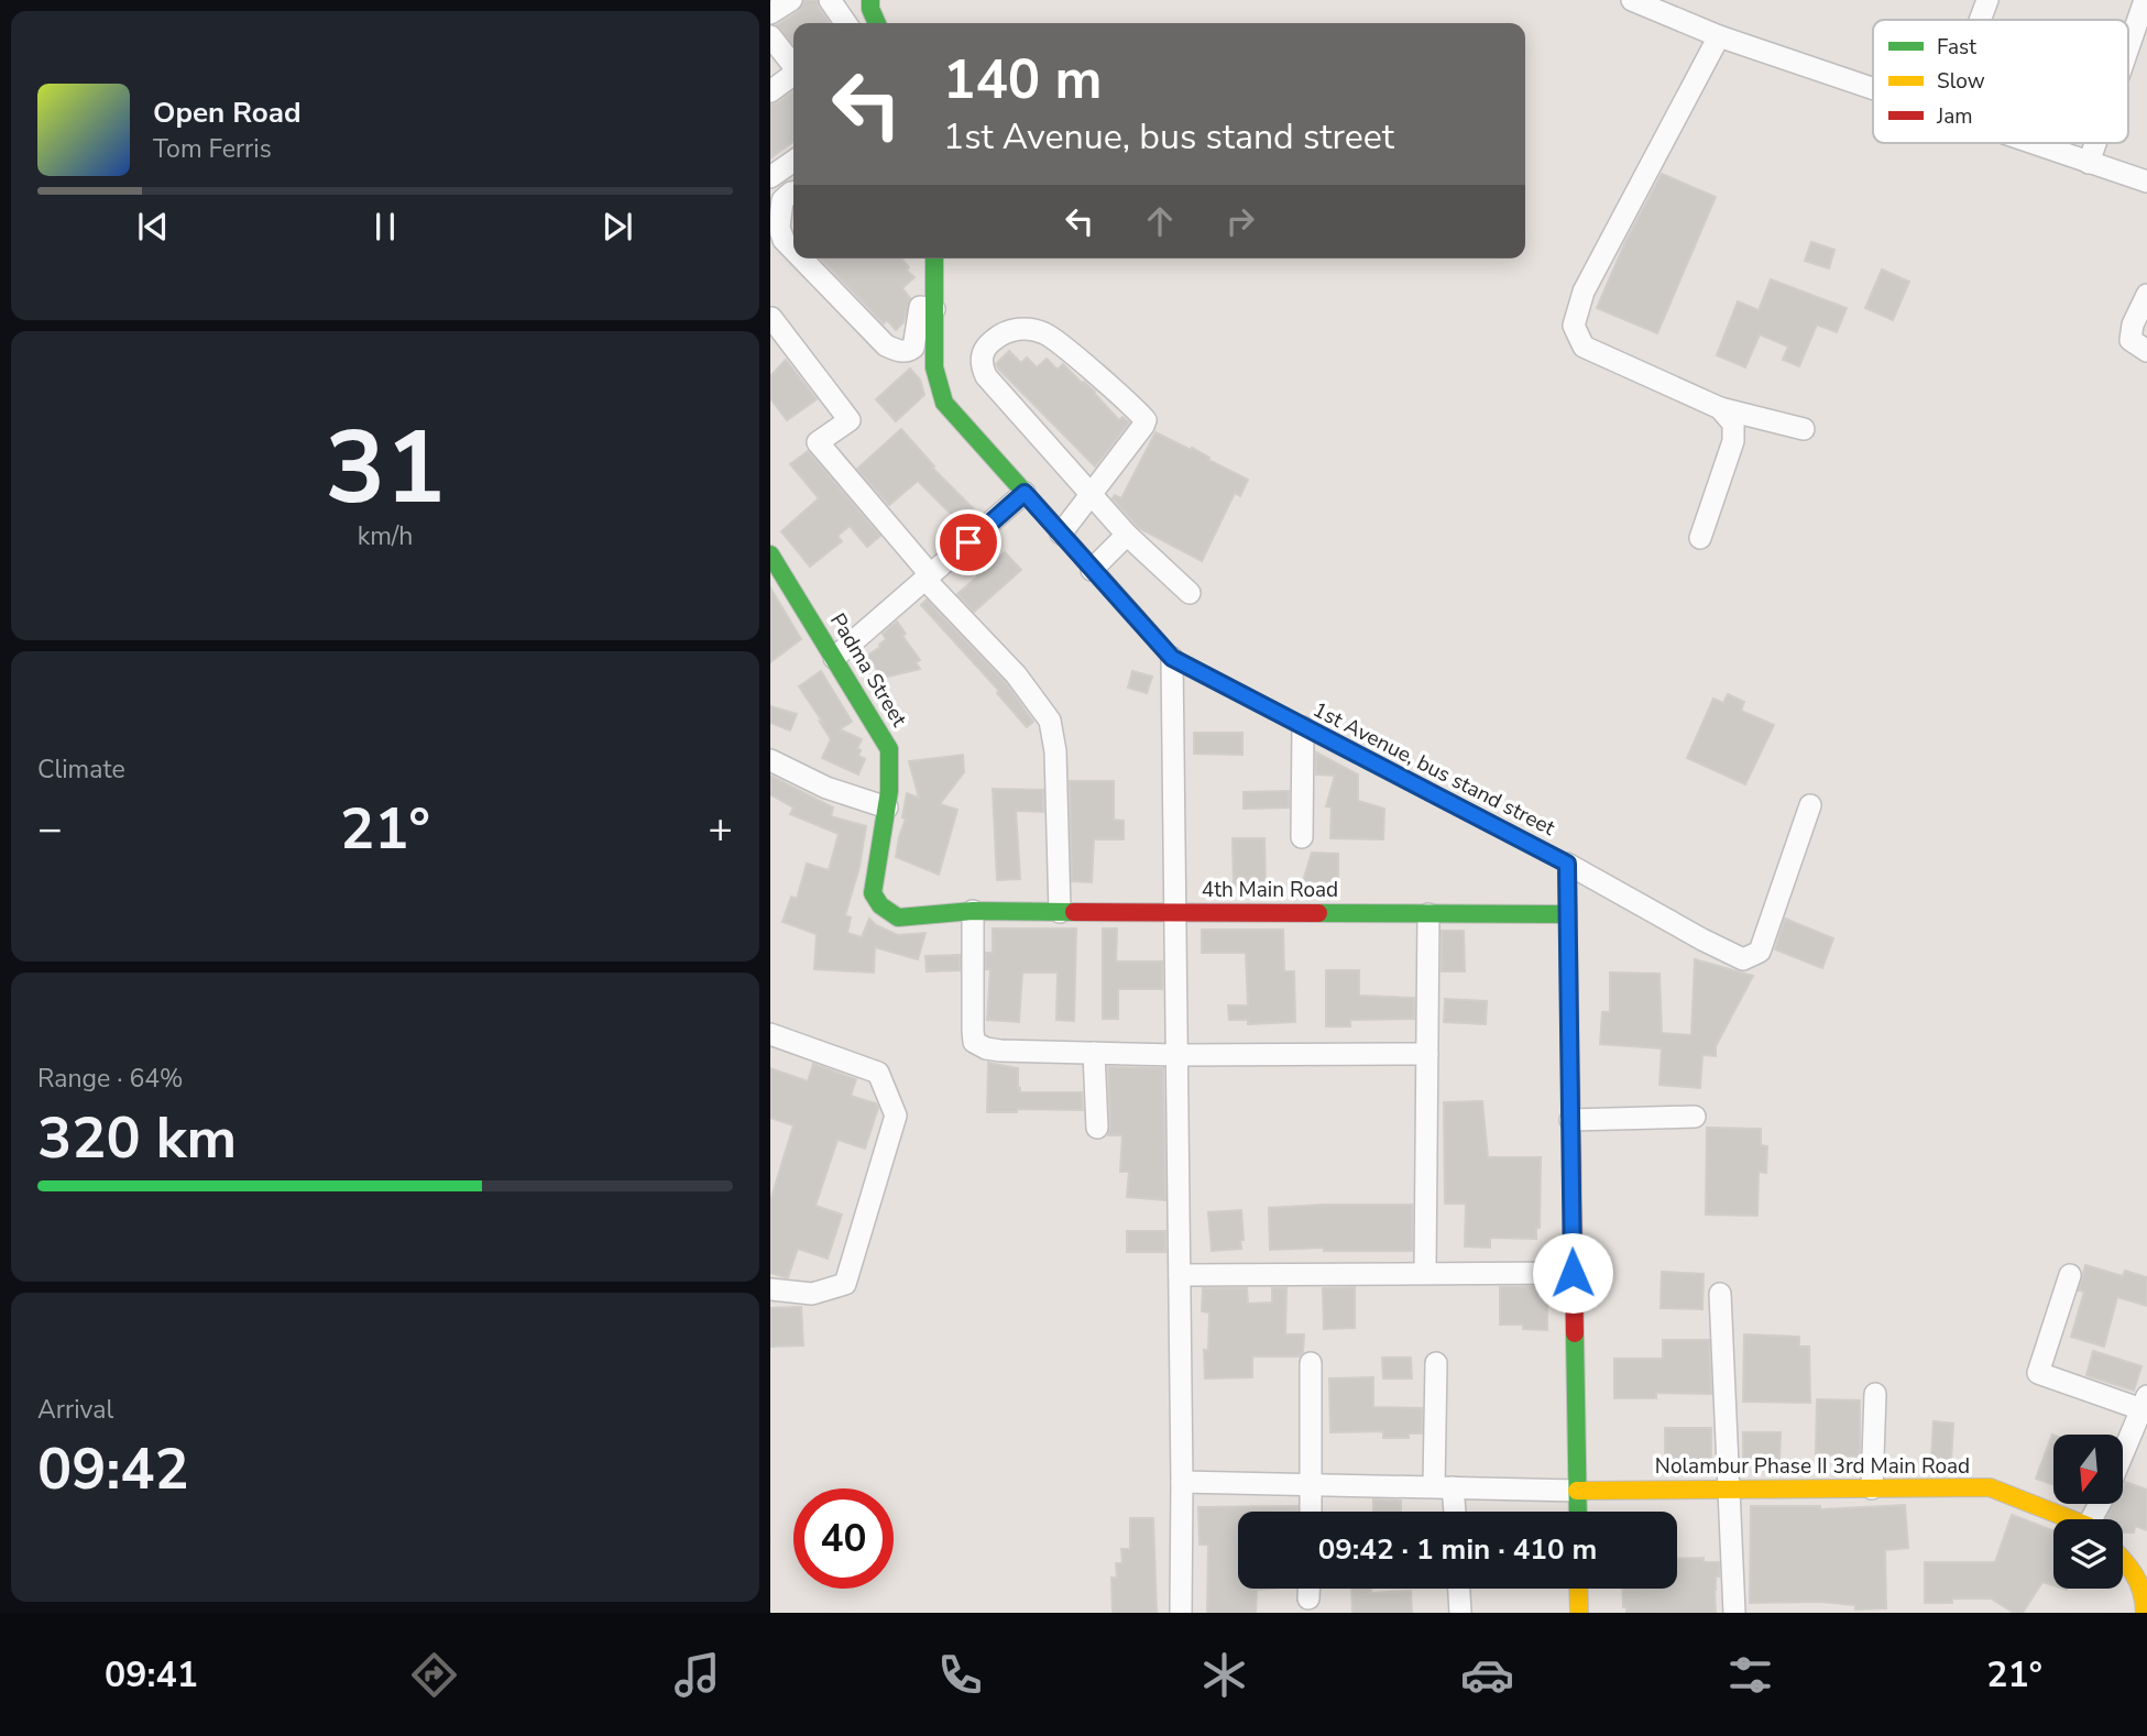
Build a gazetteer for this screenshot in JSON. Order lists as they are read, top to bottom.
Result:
{
  "streets": {
    "street": [
      "Padma Street",
      "1st Avenue, bus stand street",
      "4th Main Road",
      "Nolambur Phase II 3rd Main Road"
    ]
  },
  "crossings": [
    ["Padma Street", "4th Main Road"],
    ["1st Avenue, bus stand street", "4th Main Road"],
    ["1st Avenue, bus stand street", "Nolambur Phase II 3rd Main Road"]
  ],
  "legend": ["Fast", "Slow", "Jam"],
  "north": "bottom",
  "page": {
    "turn": ["140 m", "1st Avenue, bus stand street"],
    "song": ["Open Road", "Tom Ferris"],
    "tile": [
      ["31", "km/h"],
      "Climate",
      ["Range · 64%", "320 km"],
      ["Arrival", "09:42"]
    ],
    "heat": ["−", "21°", "+"],
    "limit": "40",
    "trip": "09:42 · 1 min · 410 m",
    "tabs": ["09:41", "21°"]
  }
}
